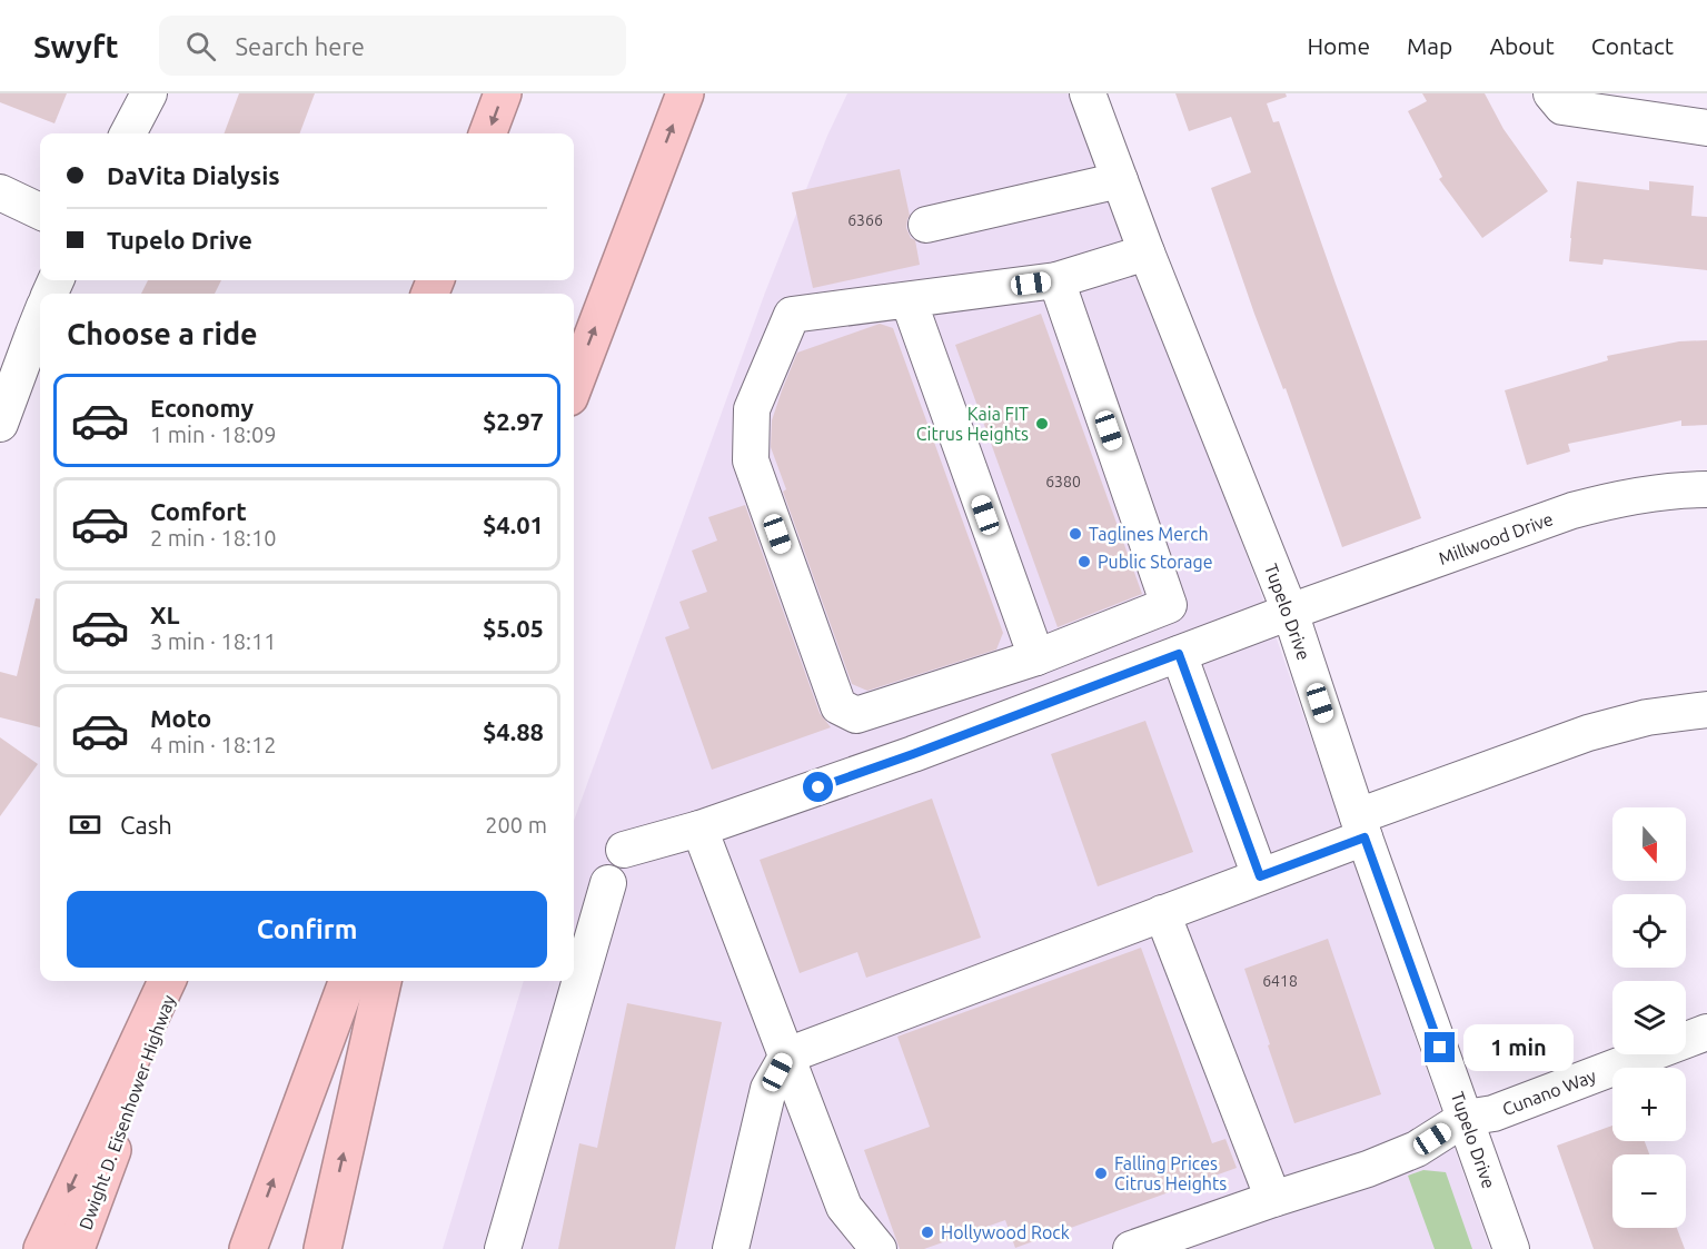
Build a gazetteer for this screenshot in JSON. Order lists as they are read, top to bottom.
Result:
{
  "streets": {
    "highway": ["Dwight D. Eisenhower Highway"],
    "street": ["Millwood Drive", "Tupelo Drive", "Cunano Way"]
  },
  "crossings": [
    ["Millwood Drive", "Tupelo Drive"],
    ["Tupelo Drive", "Cunano Way"]
  ],
  "places": [
    "Kaia FIT Citrus Heights",
    "Taglines Merch",
    "Public Storage",
    "Falling Prices Citrus Heights",
    "Hollywood Rock"
  ],
  "house_numbers": ["6366", "6380", "6418"],
  "north": "bottom",
  "page": {
    "header": "Swyft",
    "search": "Search here",
    "nav": [
      "Home",
      "Map",
      "About",
      "Contact"
    ],
    "banner": ["DaVita Dialysis", "Tupelo Drive"],
    "heading": "Choose a ride",
    "list": [
      {
        "name": "Economy",
        "note": "1 min · 18:09",
        "value": "$2.97"
      },
      {
        "name": "Comfort",
        "note": "2 min · 18:10",
        "value": "$4.01"
      },
      {
        "name": "XL",
        "note": "3 min · 18:11",
        "value": "$5.05"
      },
      {
        "name": "Moto",
        "note": "4 min · 18:12",
        "value": "$4.88"
      }
    ],
    "pay": ["Cash", "200 m"],
    "map_buttons": ["+", "−"],
    "buttons": "Confirm",
    "bubble": "1 min"
  }
}
